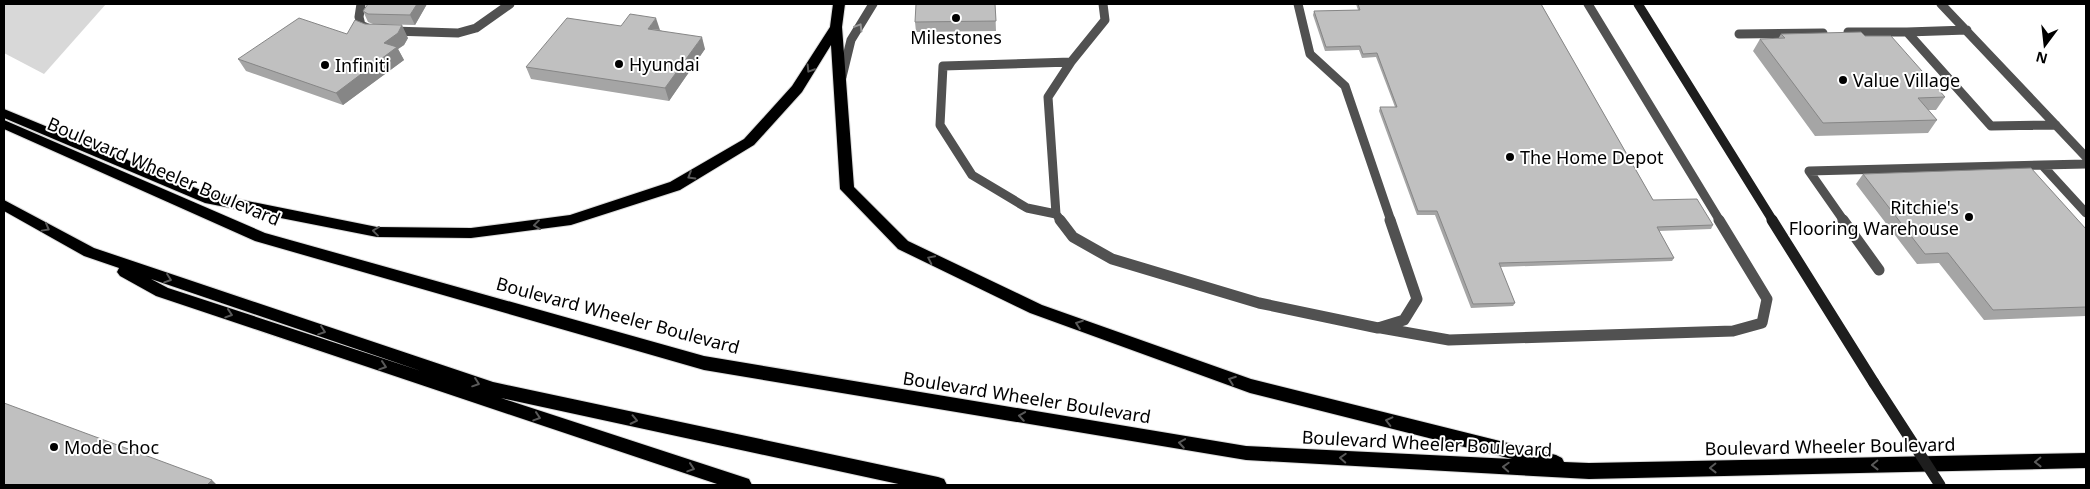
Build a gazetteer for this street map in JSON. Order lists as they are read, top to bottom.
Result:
{
  "streets": {
    "highway": ["Boulevard Wheeler Boulevard"]
  },
  "places": [
    "Milestones",
    "Hyundai",
    "Infiniti",
    "Value Village",
    "The Home Depot",
    "Ritchie's Flooring Warehouse",
    "Mode Choc"
  ],
  "north": "bottom"
}
